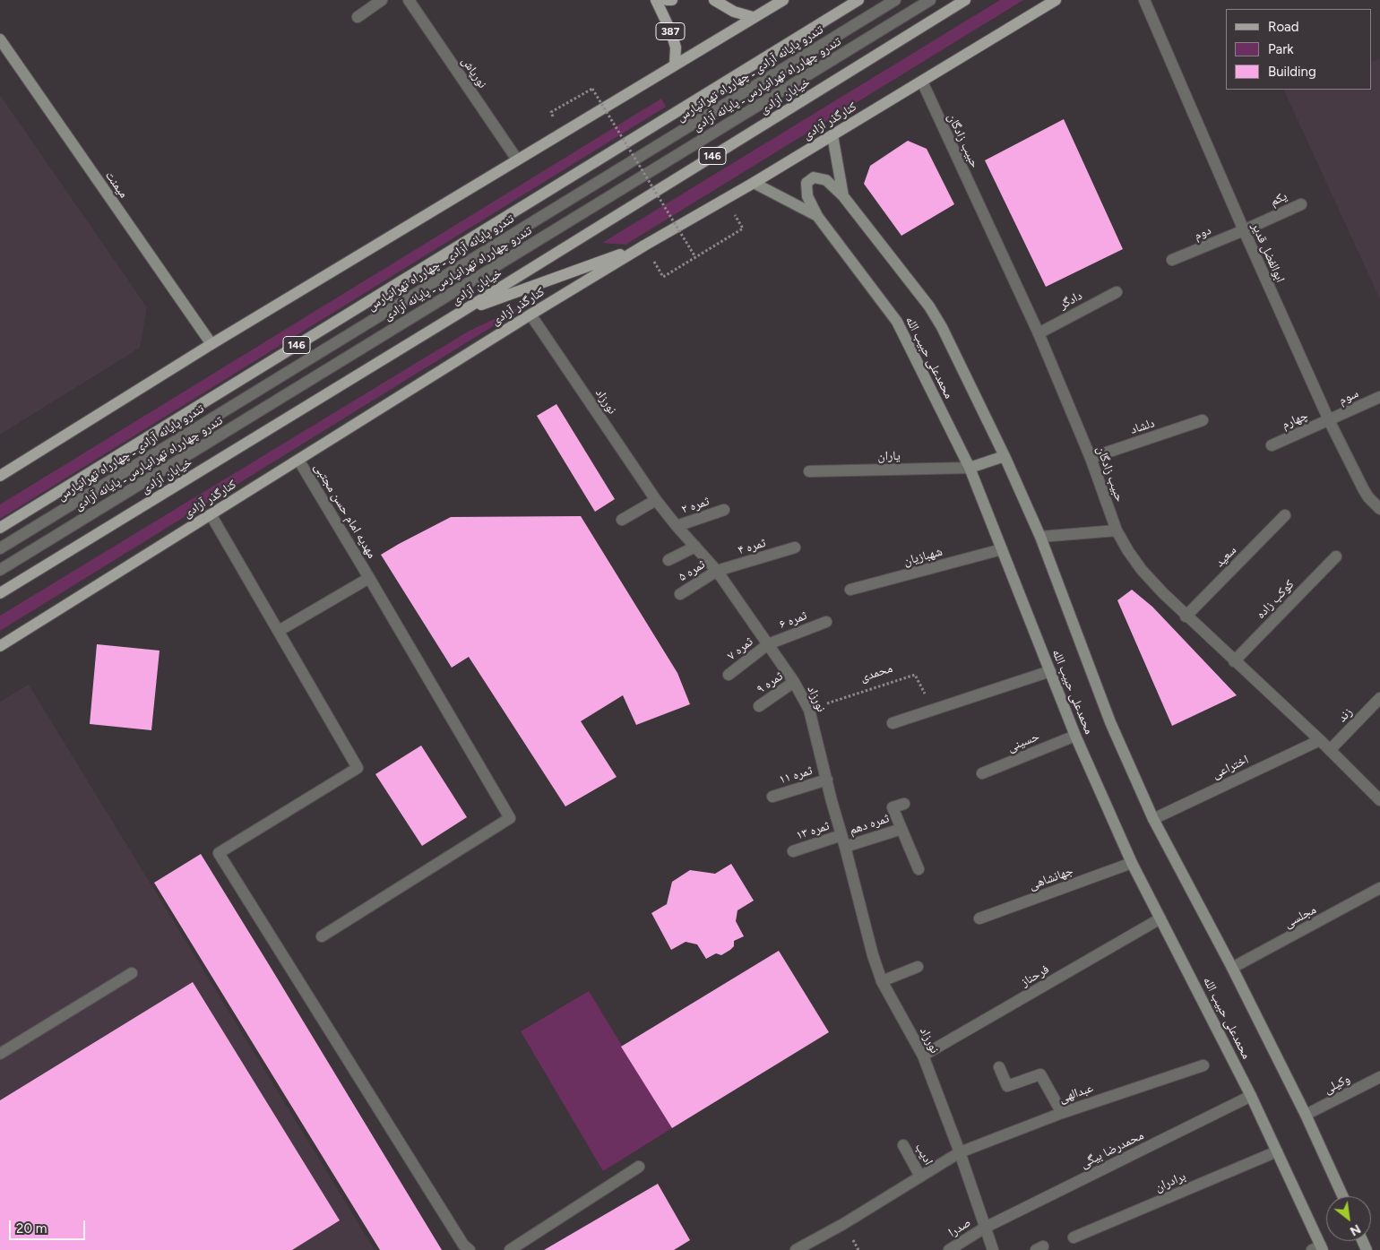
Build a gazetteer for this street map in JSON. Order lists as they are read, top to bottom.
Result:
{
  "streets": {
    "main road": [
      "387",
      "خیابان آزادی",
      "کنارگذر آزادی",
      "146",
      "میمنت",
      "محمدعلی حبیب الله"
    ],
    "street": [
      "نورپاش",
      "تندرو پایانه آزادی ـ چهارراه تهرانپارس",
      "تندرو چهارراه تهرانپارس ـ پایانه آزادی",
      "حبیب زادگان",
      "یکم",
      "دوم",
      "ابوالفضل قدیر",
      "دادگر",
      "سوم",
      "نورزاد",
      "چهارم",
      "دلشاد",
      "یاران",
      "ثمره ۲",
      "مهدیه امام حسن مجتبی",
      "ثمره ۴",
      "شهبازیان",
      "سعید",
      "ثمره ۵",
      "کوکب زاده",
      "ثمره ۶",
      "ثمره ۷",
      "ثمره ۹",
      "زند",
      "حسینی",
      "اختراعی",
      "ثمره ۱۱",
      "ثمره دهم",
      "ثمره ۱۳",
      "جهانشاهی",
      "مجلسی",
      "فرحناز",
      "وکیلی",
      "عبدالهی",
      "محمدرضا بیگی",
      "ادیب",
      "برادران",
      "صدرا"
    ],
    "path": ["محمدی"]
  },
  "crossings": [
    ["کنارگذر آزادی", "حبیب زادگان"],
    ["کنارگذر آزادی", "محمدعلی حبیب الله"],
    ["کنارگذر آزادی", "نورزاد"],
    ["کنارگذر آزادی", "مهدیه امام حسن مجتبی"],
    ["حبیب زادگان", "دادگر"],
    ["حبیب زادگان", "دلشاد"],
    ["حبیب زادگان", "سعید"],
    ["حبیب زادگان", "کوکب زاده"],
    ["حبیب زادگان", "زند"],
    ["حبیب زادگان", "اختراعی"],
    ["یکم", "دوم"],
    ["یکم", "ابوالفضل قدیر"],
    ["دوم", "ابوالفضل قدیر"],
    ["ابوالفضل قدیر", "سوم"],
    ["ابوالفضل قدیر", "چهارم"],
    ["محمدعلی حبیب الله", "یاران"],
    ["محمدعلی حبیب الله", "شهبازیان"],
    ["محمدعلی حبیب الله", "حسینی"],
    ["محمدعلی حبیب الله", "اختراعی"],
    ["محمدعلی حبیب الله", "جهانشاهی"],
    ["محمدعلی حبیب الله", "مجلسی"],
    ["محمدعلی حبیب الله", "فرحناز"],
    ["محمدعلی حبیب الله", "وکیلی"],
    ["محمدعلی حبیب الله", "محمدرضا بیگی"],
    ["محمدعلی حبیب الله", "برادران"],
    ["سوم", "چهارم"],
    ["نورزاد", "ثمره ۲"],
    ["نورزاد", "ثمره ۴"],
    ["نورزاد", "ثمره ۵"],
    ["نورزاد", "ثمره ۶"],
    ["نورزاد", "ثمره ۷"],
    ["نورزاد", "محمدی"],
    ["نورزاد", "ثمره ۹"],
    ["نورزاد", "ثمره ۱۱"],
    ["نورزاد", "ثمره دهم"],
    ["نورزاد", "ثمره ۱۳"],
    ["نورزاد", "فرحناز"],
    ["نورزاد", "عبدالهی"],
    ["نورزاد", "محمدرضا بیگی"],
    ["نورزاد", "صدرا"],
    ["ثمره ۴", "ثمره ۵"],
    ["ثمره ۶", "ثمره ۷"],
    ["محمدرضا بیگی", "صدرا"]
  ],
  "legend": ["Road", "Park", "Building"],
  "scale_bar": "20 m",
  "north": "bottom right"
}
